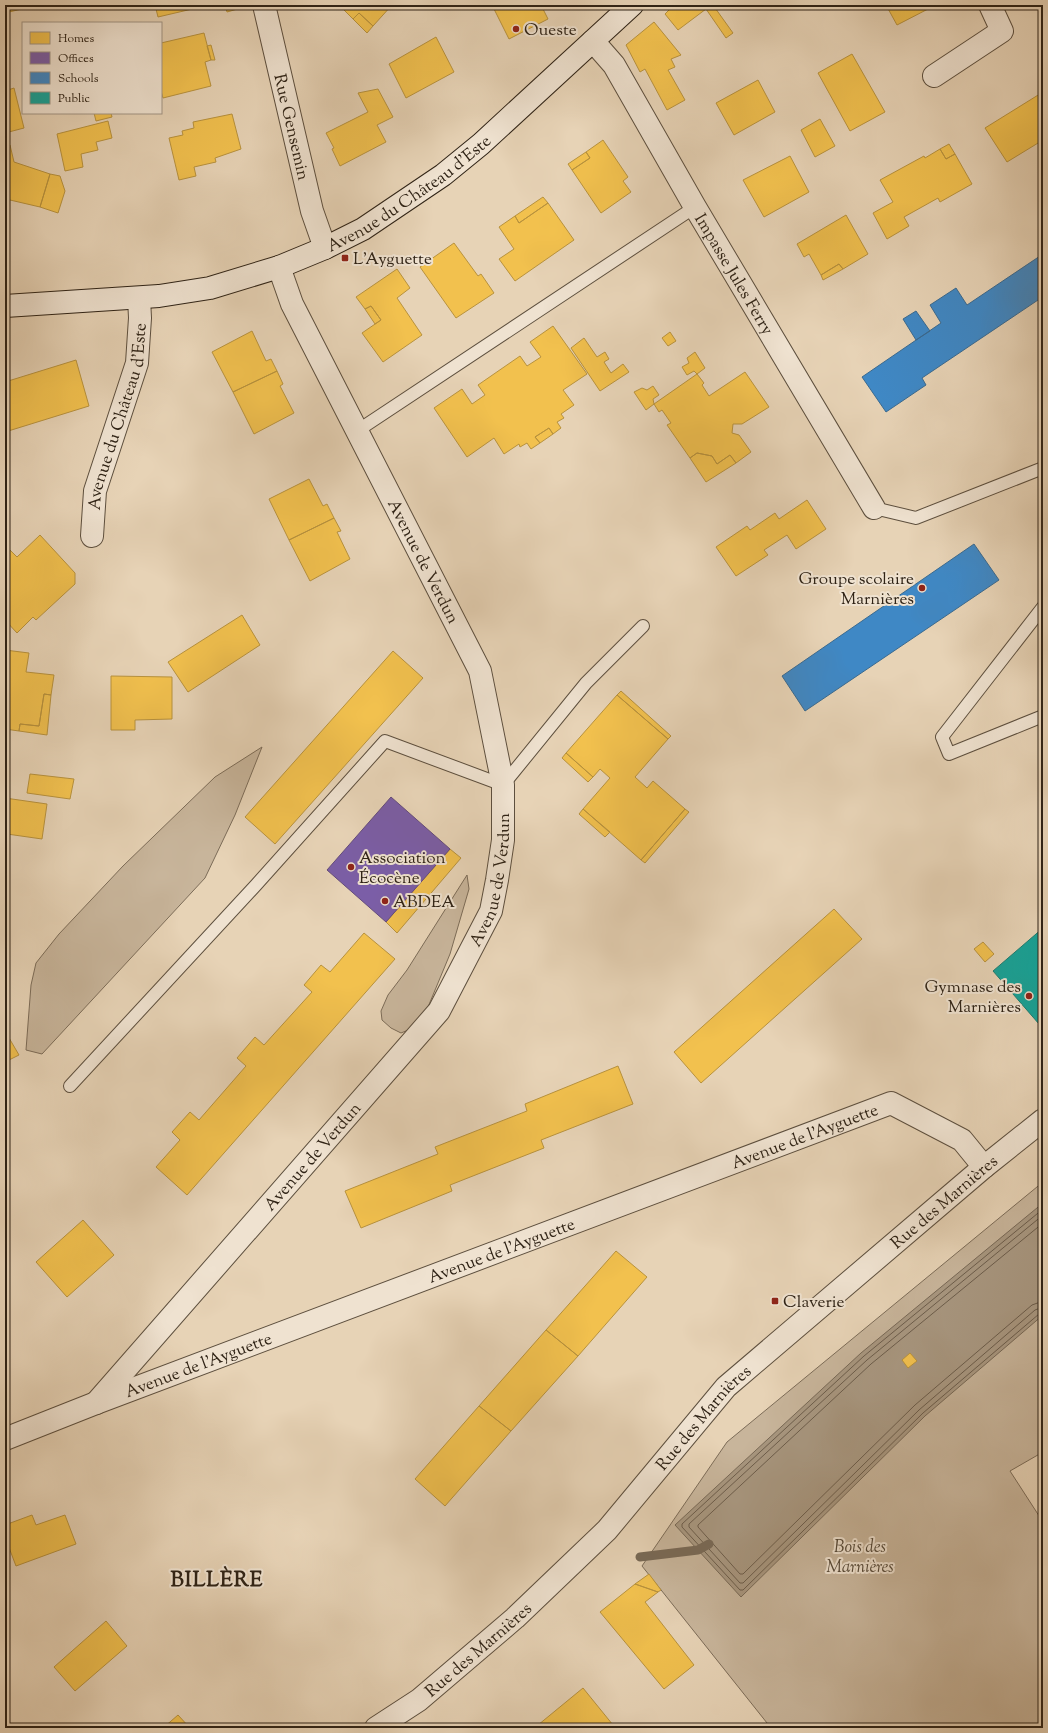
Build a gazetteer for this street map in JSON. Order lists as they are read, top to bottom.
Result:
{
  "streets": {
    "street": [
      "Rue Gensemin",
      "Avenue du Château d'Este",
      "Impasse Jules Ferry",
      "Avenue de Verdun",
      "Avenue de l'Ayguette",
      "Rue des Marnières"
    ]
  },
  "crossings": [
    ["Rue Gensemin", "Avenue du Château d'Este"],
    ["Avenue du Château d'Este", "Impasse Jules Ferry"],
    ["Avenue du Château d'Este", "Avenue de Verdun"],
    ["Avenue de Verdun", "Avenue de l'Ayguette"],
    ["Avenue de l'Ayguette", "Rue des Marnières"]
  ],
  "districts": ["BILLÈRE"],
  "parks": ["Bois des Marnières"],
  "places": {
    "other": [
      "Oueste",
      "Groupe scolaire Marnières",
      "Association Écocène",
      "ABDEA",
      "Gymnase des Marnières"
    ],
    "transit": ["L'Ayguette", "Claverie"]
  },
  "legend": [
    "Homes",
    "Offices",
    "Schools",
    "Public"
  ]
}
